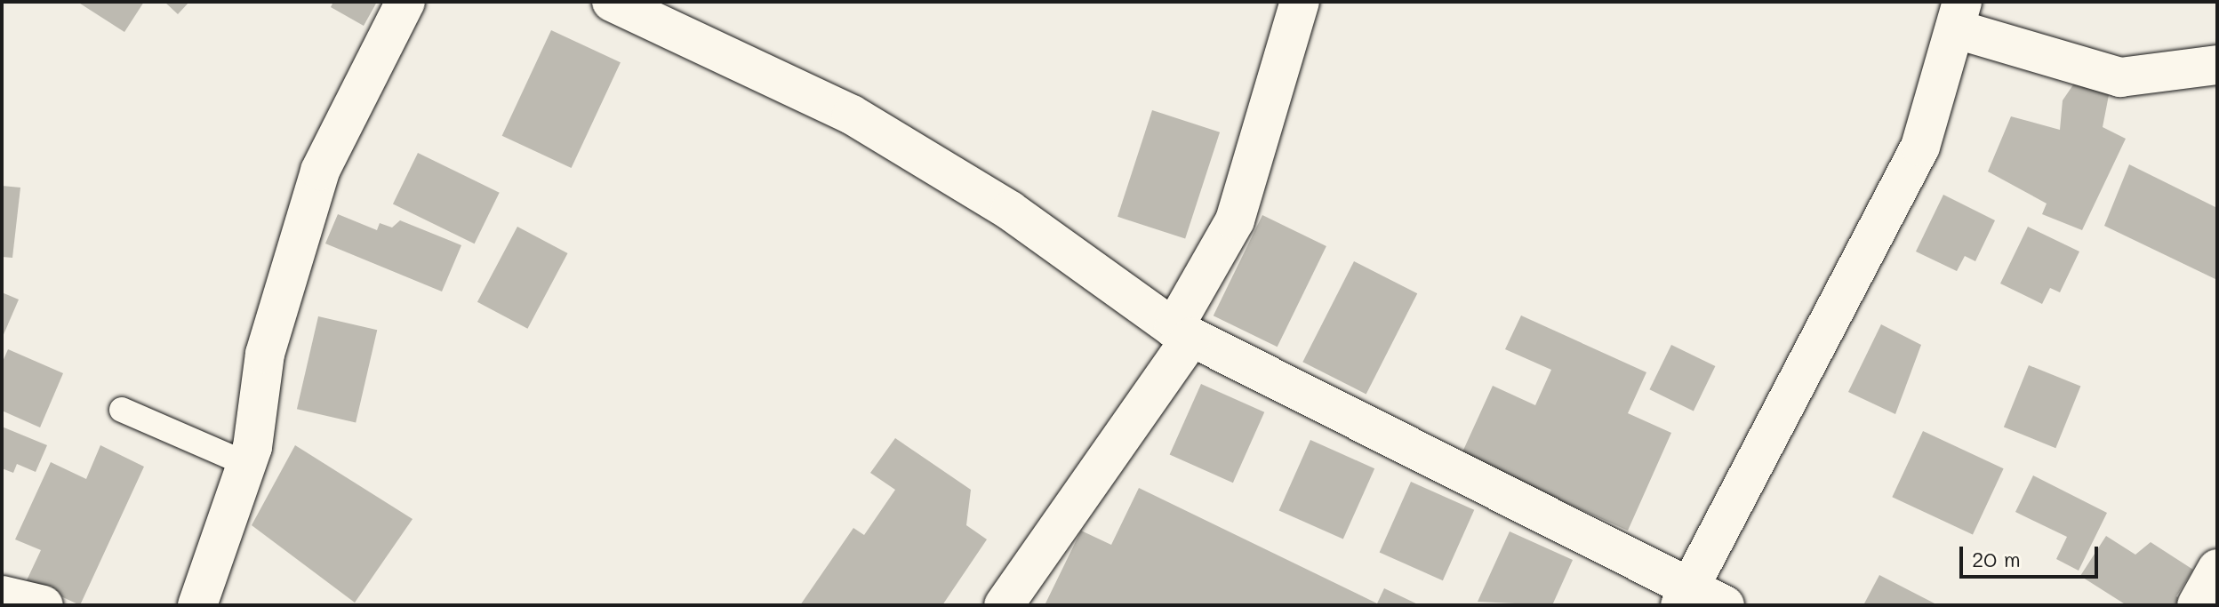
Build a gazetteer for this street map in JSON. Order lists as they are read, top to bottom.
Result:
{
  "scale_bar": "20 m"
}
